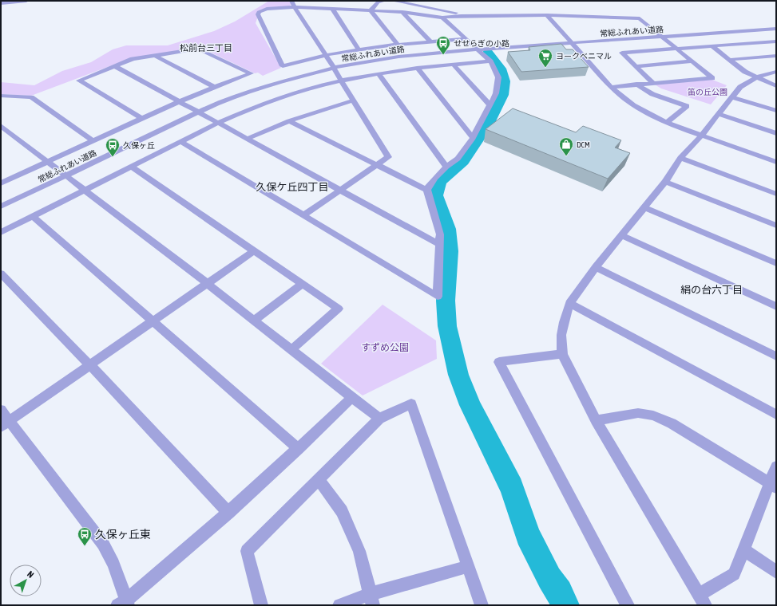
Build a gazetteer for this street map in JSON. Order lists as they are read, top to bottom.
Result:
{
  "streets": {
    "street": ["常総ふれあい道路"]
  },
  "districts": ["松前台三丁目", "久保ケ丘四丁目", "絹の台六丁目"],
  "parks": ["笛の丘公園", "すずめ公園"],
  "places": {
    "bus stop": ["せせらぎの小路", "久保ヶ丘", "久保ヶ丘東"],
    "supermarket": ["ヨークベニマル"],
    "shop": ["DCM"]
  },
  "north": "top right"
}
